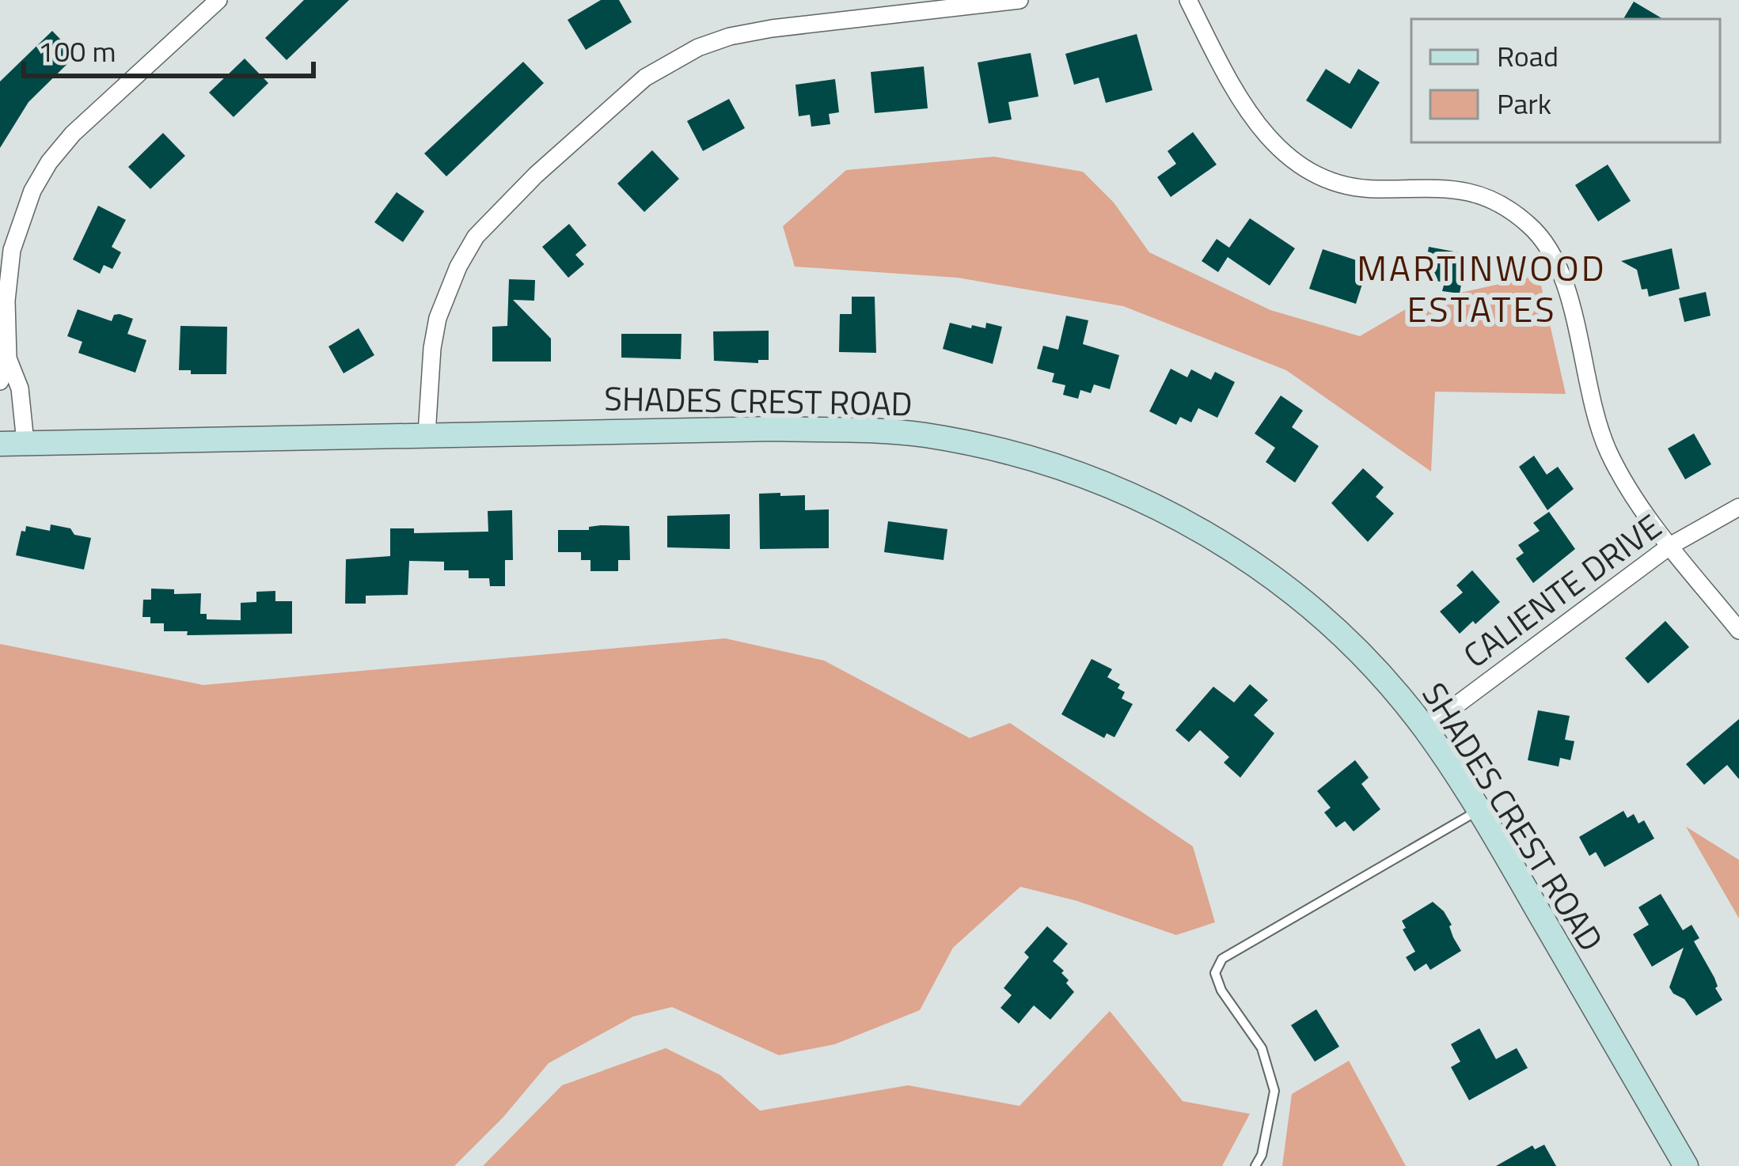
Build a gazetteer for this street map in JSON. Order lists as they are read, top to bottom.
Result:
{
  "streets": {
    "street": ["SHADES CREST ROAD", "CALIENTE DRIVE"]
  },
  "crossings": [
    ["SHADES CREST ROAD", "CALIENTE DRIVE"]
  ],
  "districts": ["MARTINWOOD ESTATES"],
  "legend": ["Road", "Park"],
  "scale_bar": "100 m"
}
